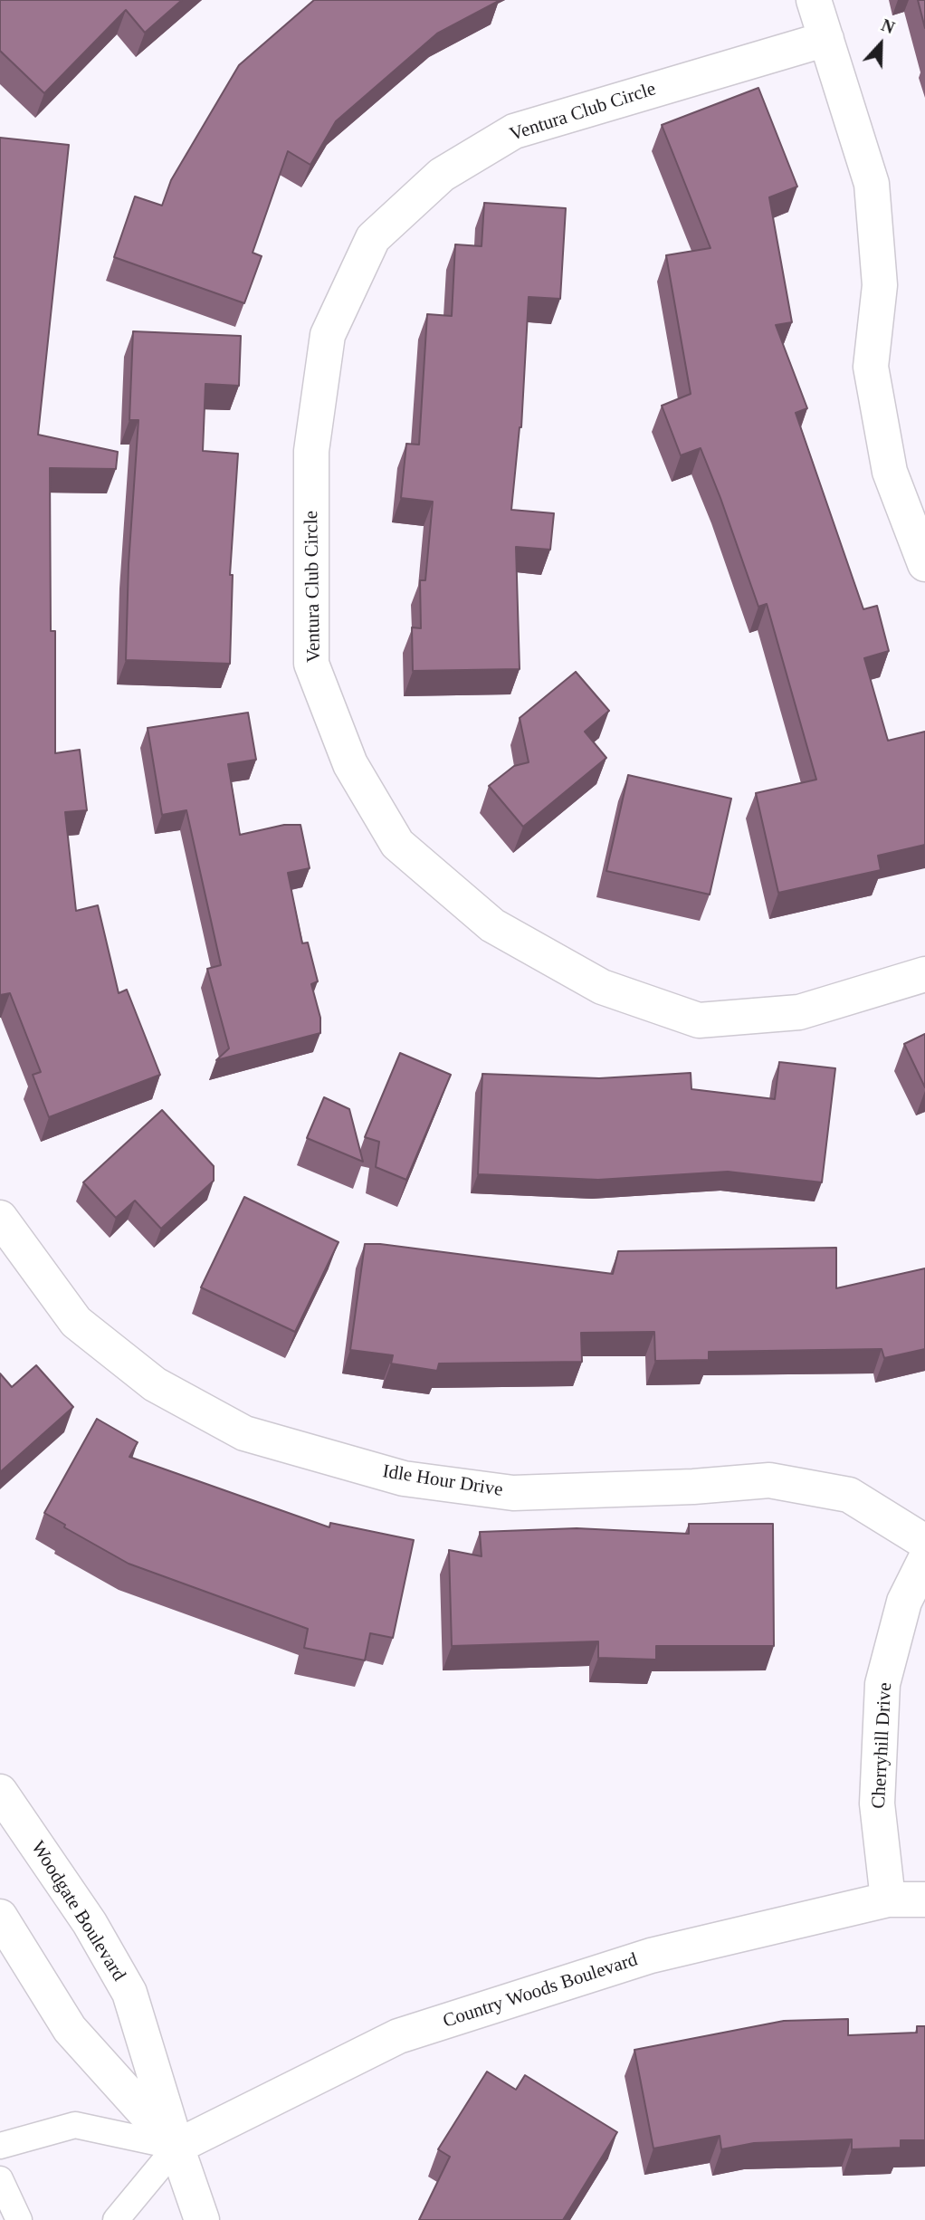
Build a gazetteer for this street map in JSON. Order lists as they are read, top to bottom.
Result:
{
  "streets": {
    "street": [
      "Ventura Club Circle",
      "Idle Hour Drive",
      "Cherryhill Drive",
      "Woodgate Boulevard",
      "Country Woods Boulevard"
    ]
  },
  "crossings": [
    ["Cherryhill Drive", "Country Woods Boulevard"],
    ["Woodgate Boulevard", "Country Woods Boulevard"]
  ],
  "north": "top"
}
